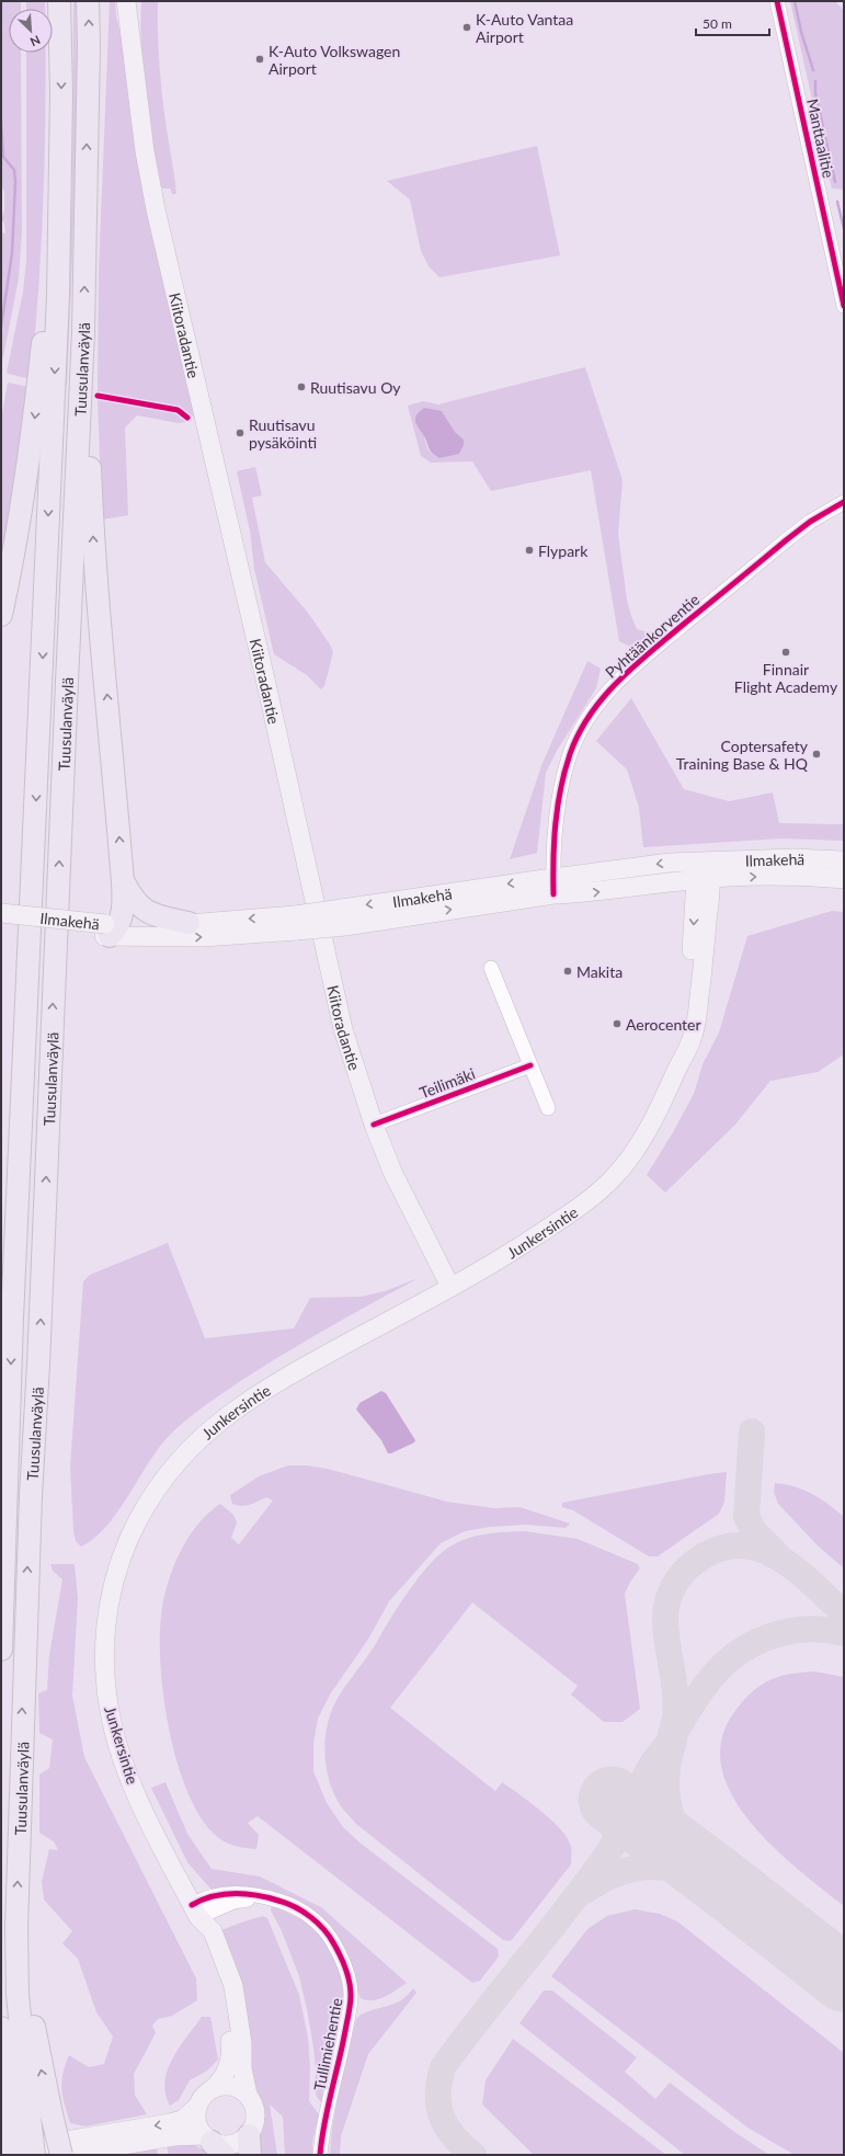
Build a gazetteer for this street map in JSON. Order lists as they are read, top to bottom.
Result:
{
  "streets": {
    "highway": ["Tuusulanväylä"],
    "main road": ["Kiitoradantie", "Ilmakehä", "Junkersintie"],
    "street": [
      "Manttaalitie",
      "Pyhtäänkorventie",
      "Teilimäki",
      "Tullimiehentie"
    ]
  },
  "crossings": [
    ["Kiitoradantie", "Teilimäki"],
    ["Kiitoradantie", "Junkersintie"],
    ["Pyhtäänkorventie", "Ilmakehä"],
    ["Ilmakehä", "Junkersintie"],
    ["Junkersintie", "Tullimiehentie"]
  ],
  "places": [
    "K-Auto Vantaa Airport",
    "K-Auto Volkswagen Airport",
    "Ruutisavu Oy",
    "Ruutisavu pysäköinti",
    "Flypark",
    "Finnair Flight Academy",
    "Coptersafety Training Base & HQ",
    "Makita",
    "Aerocenter"
  ],
  "scale_bar": "50 m",
  "north": "bottom right"
}
